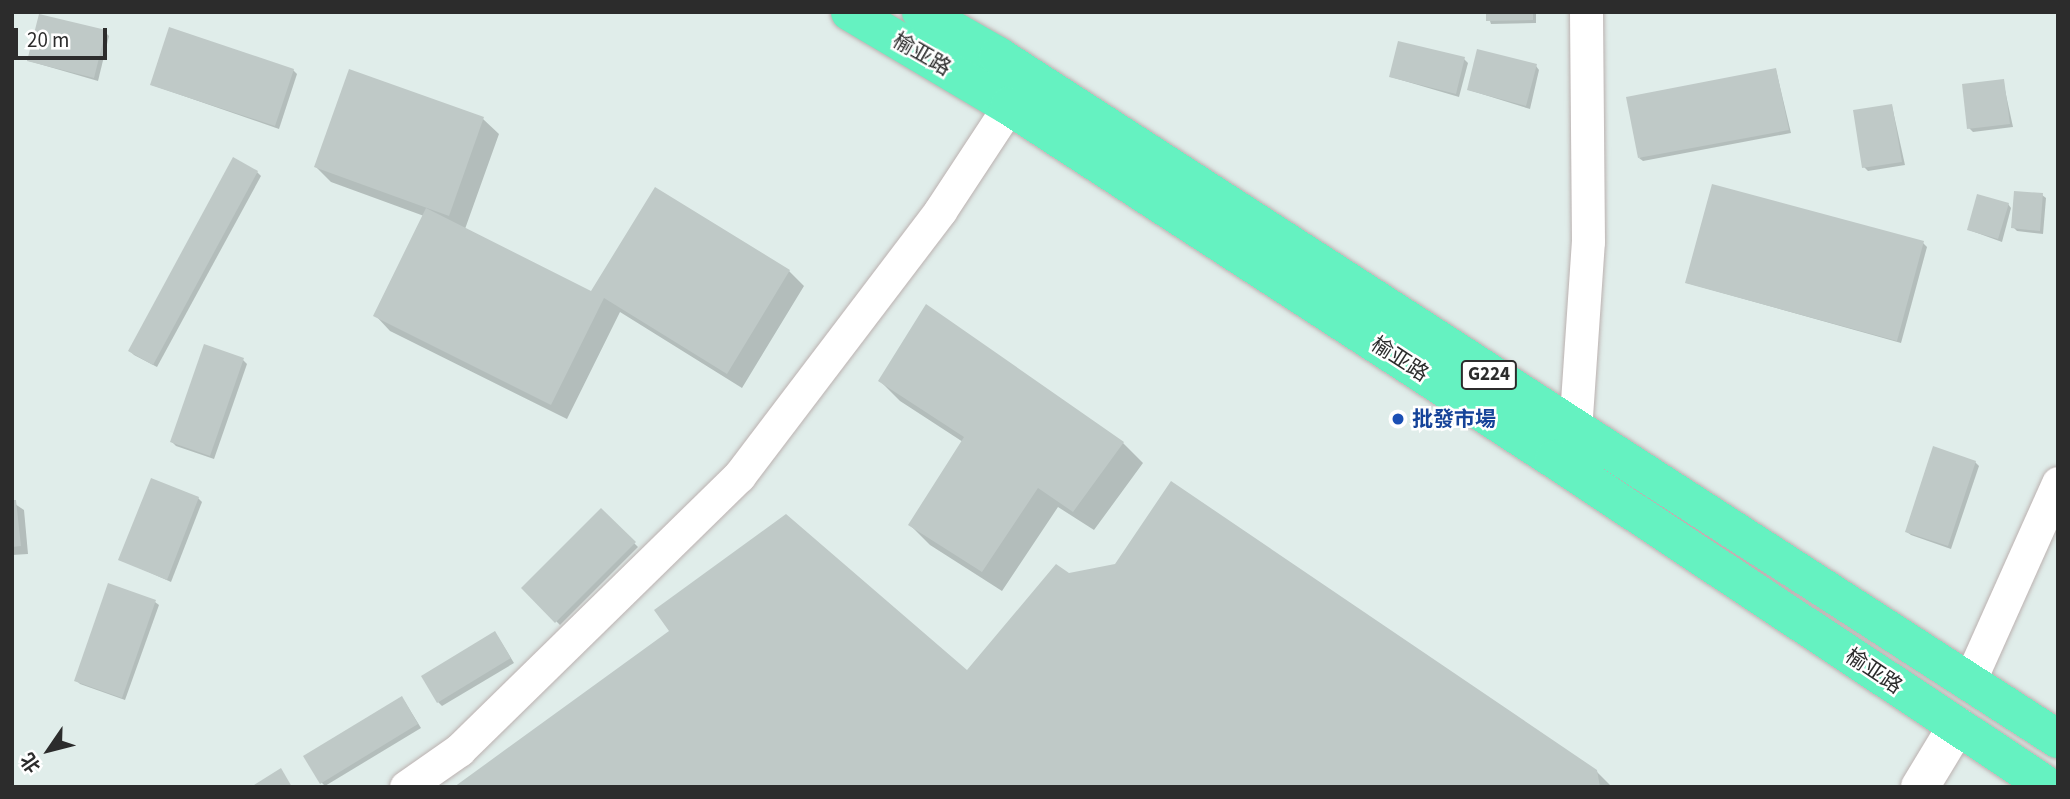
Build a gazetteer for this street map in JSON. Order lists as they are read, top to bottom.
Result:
{
  "streets": {
    "highway": ["榆亚路", "G224"]
  },
  "places": ["批發市場"],
  "scale_bar": "20 m",
  "north": "bottom left"
}
